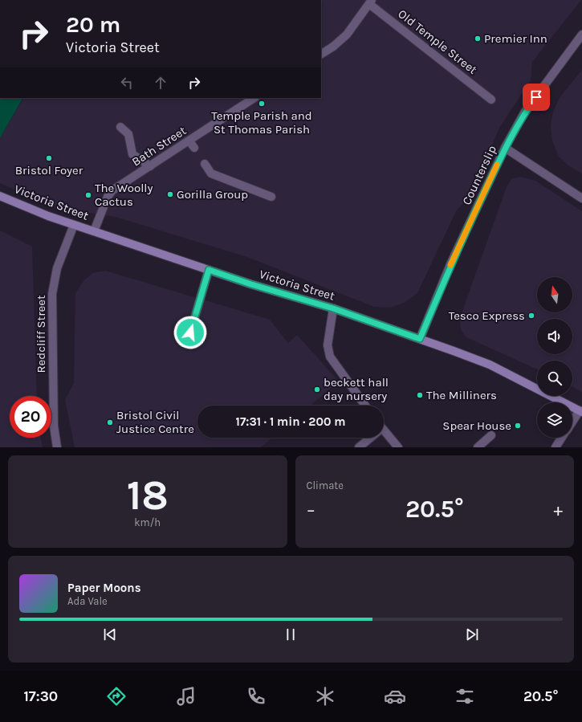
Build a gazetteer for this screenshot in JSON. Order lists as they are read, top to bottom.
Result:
{
  "streets": {
    "main road": ["Victoria Street"],
    "street": [
      "Old Temple Street",
      "Bath Street",
      "Counterslip",
      "Redcliff Street"
    ]
  },
  "crossings": [
    ["Bath Street", "Victoria Street"],
    ["Counterslip", "Victoria Street"],
    ["Victoria Street", "Redcliff Street"]
  ],
  "places": [
    "Premier Inn",
    "Temple Parish and St Thomas Parish",
    "Bristol Foyer",
    "Gorilla Group",
    "The Woolly Cactus",
    "Tesco Express",
    "beckett hall day nursery",
    "The Milliners",
    "Bristol Civil Justice Centre",
    "Spear House"
  ],
  "north": "top",
  "page": {
    "turn": ["20 m", "Victoria Street"],
    "limit": "20",
    "trip": "17:31 · 1 min · 200 m",
    "tile": [
      ["18", "km/h"],
      "Climate"
    ],
    "heat": ["−", "20.5°", "+"],
    "song": ["Paper Moons", "Ada Vale"],
    "tabs": ["17:30", "20.5°"]
  }
}
